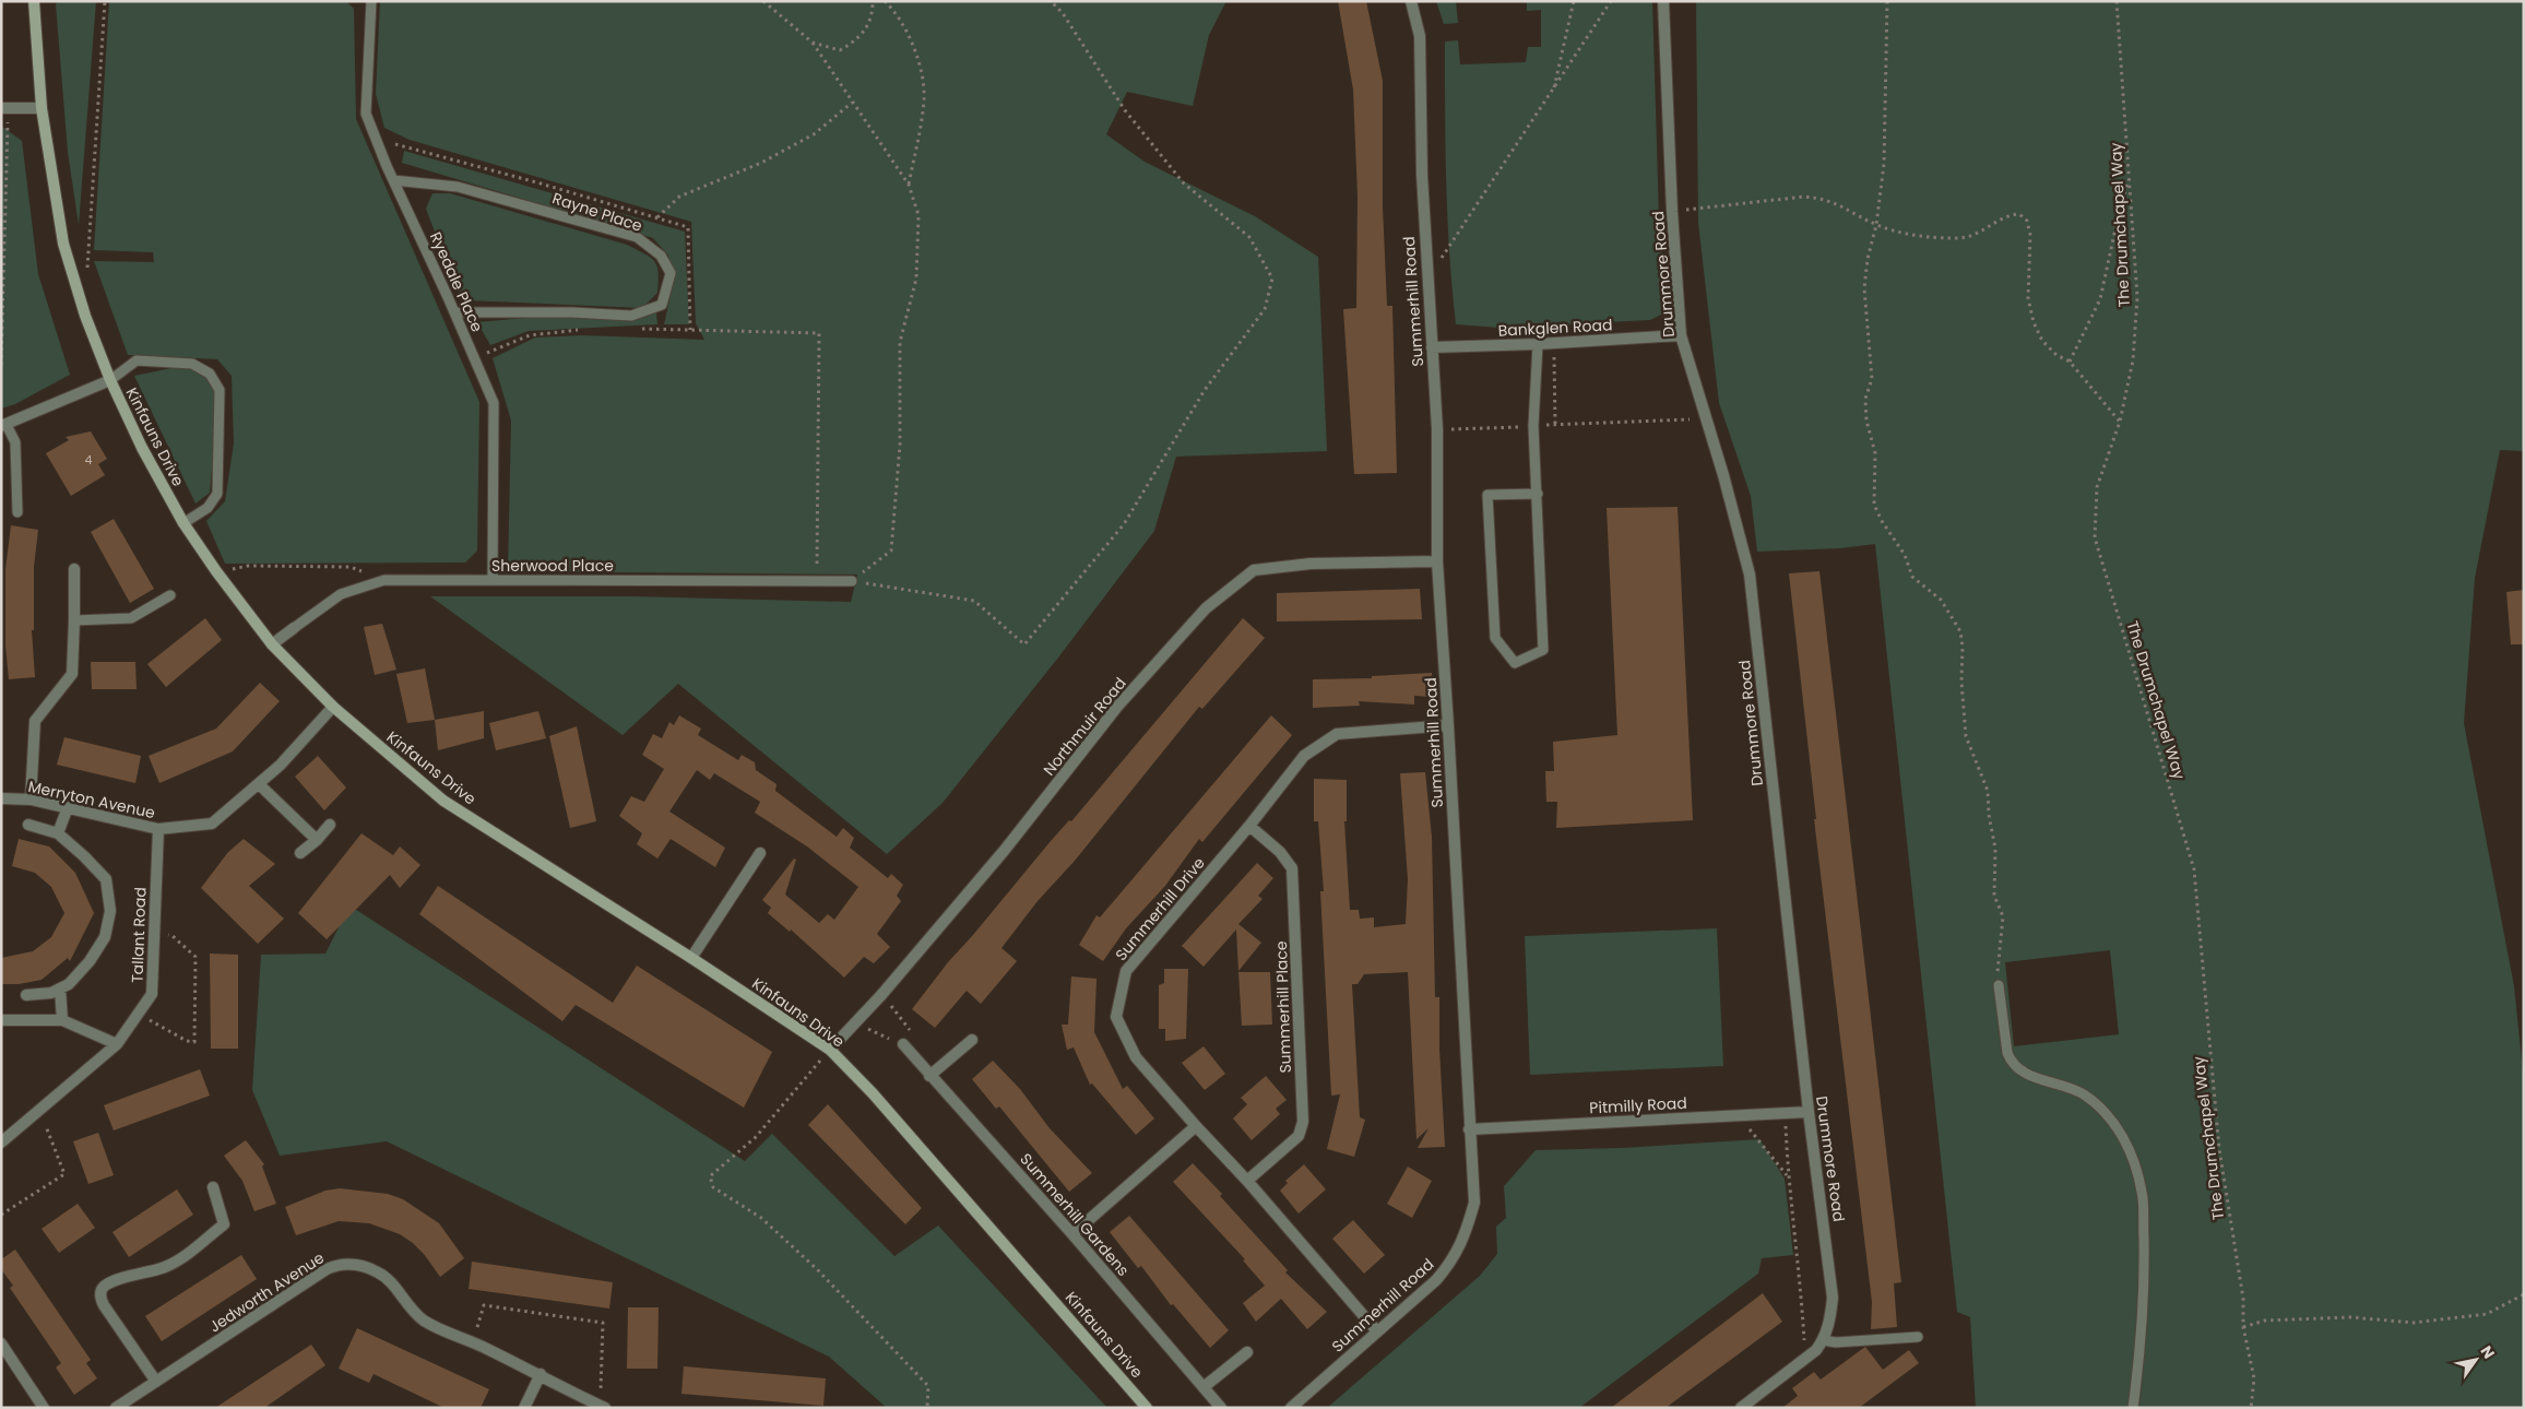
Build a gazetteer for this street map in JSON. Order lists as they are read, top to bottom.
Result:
{
  "streets": {
    "street": [
      "Drummore Road",
      "Summerhill Road",
      "Bankglen Road",
      "Kinfauns Drive",
      "Sherwood Place",
      "Northmuir Road",
      "Merryton Avenue",
      "Summerhill Drive",
      "Tallant Road",
      "Summerhill Place",
      "Pitmilly Road",
      "Summerhill Gardens",
      "Jedworth Avenue"
    ],
    "lane": ["Rayne Place", "Ryedale Place"],
    "path": ["The Drumchapel Way"]
  },
  "crossings": [
    ["Rayne Place", "Ryedale Place"],
    ["Drummore Road", "Bankglen Road"],
    ["Drummore Road", "Pitmilly Road"],
    ["Ryedale Place", "Sherwood Place"],
    ["Summerhill Road", "Bankglen Road"],
    ["Summerhill Road", "Northmuir Road"],
    ["Summerhill Road", "Summerhill Drive"],
    ["Summerhill Road", "Pitmilly Road"],
    ["Kinfauns Drive", "Sherwood Place"],
    ["Kinfauns Drive", "Northmuir Road"],
    ["Kinfauns Drive", "Merryton Avenue"],
    ["Merryton Avenue", "Tallant Road"],
    ["Summerhill Drive", "Summerhill Place"]
  ],
  "house_numbers": ["4"],
  "north": "top right"
}
